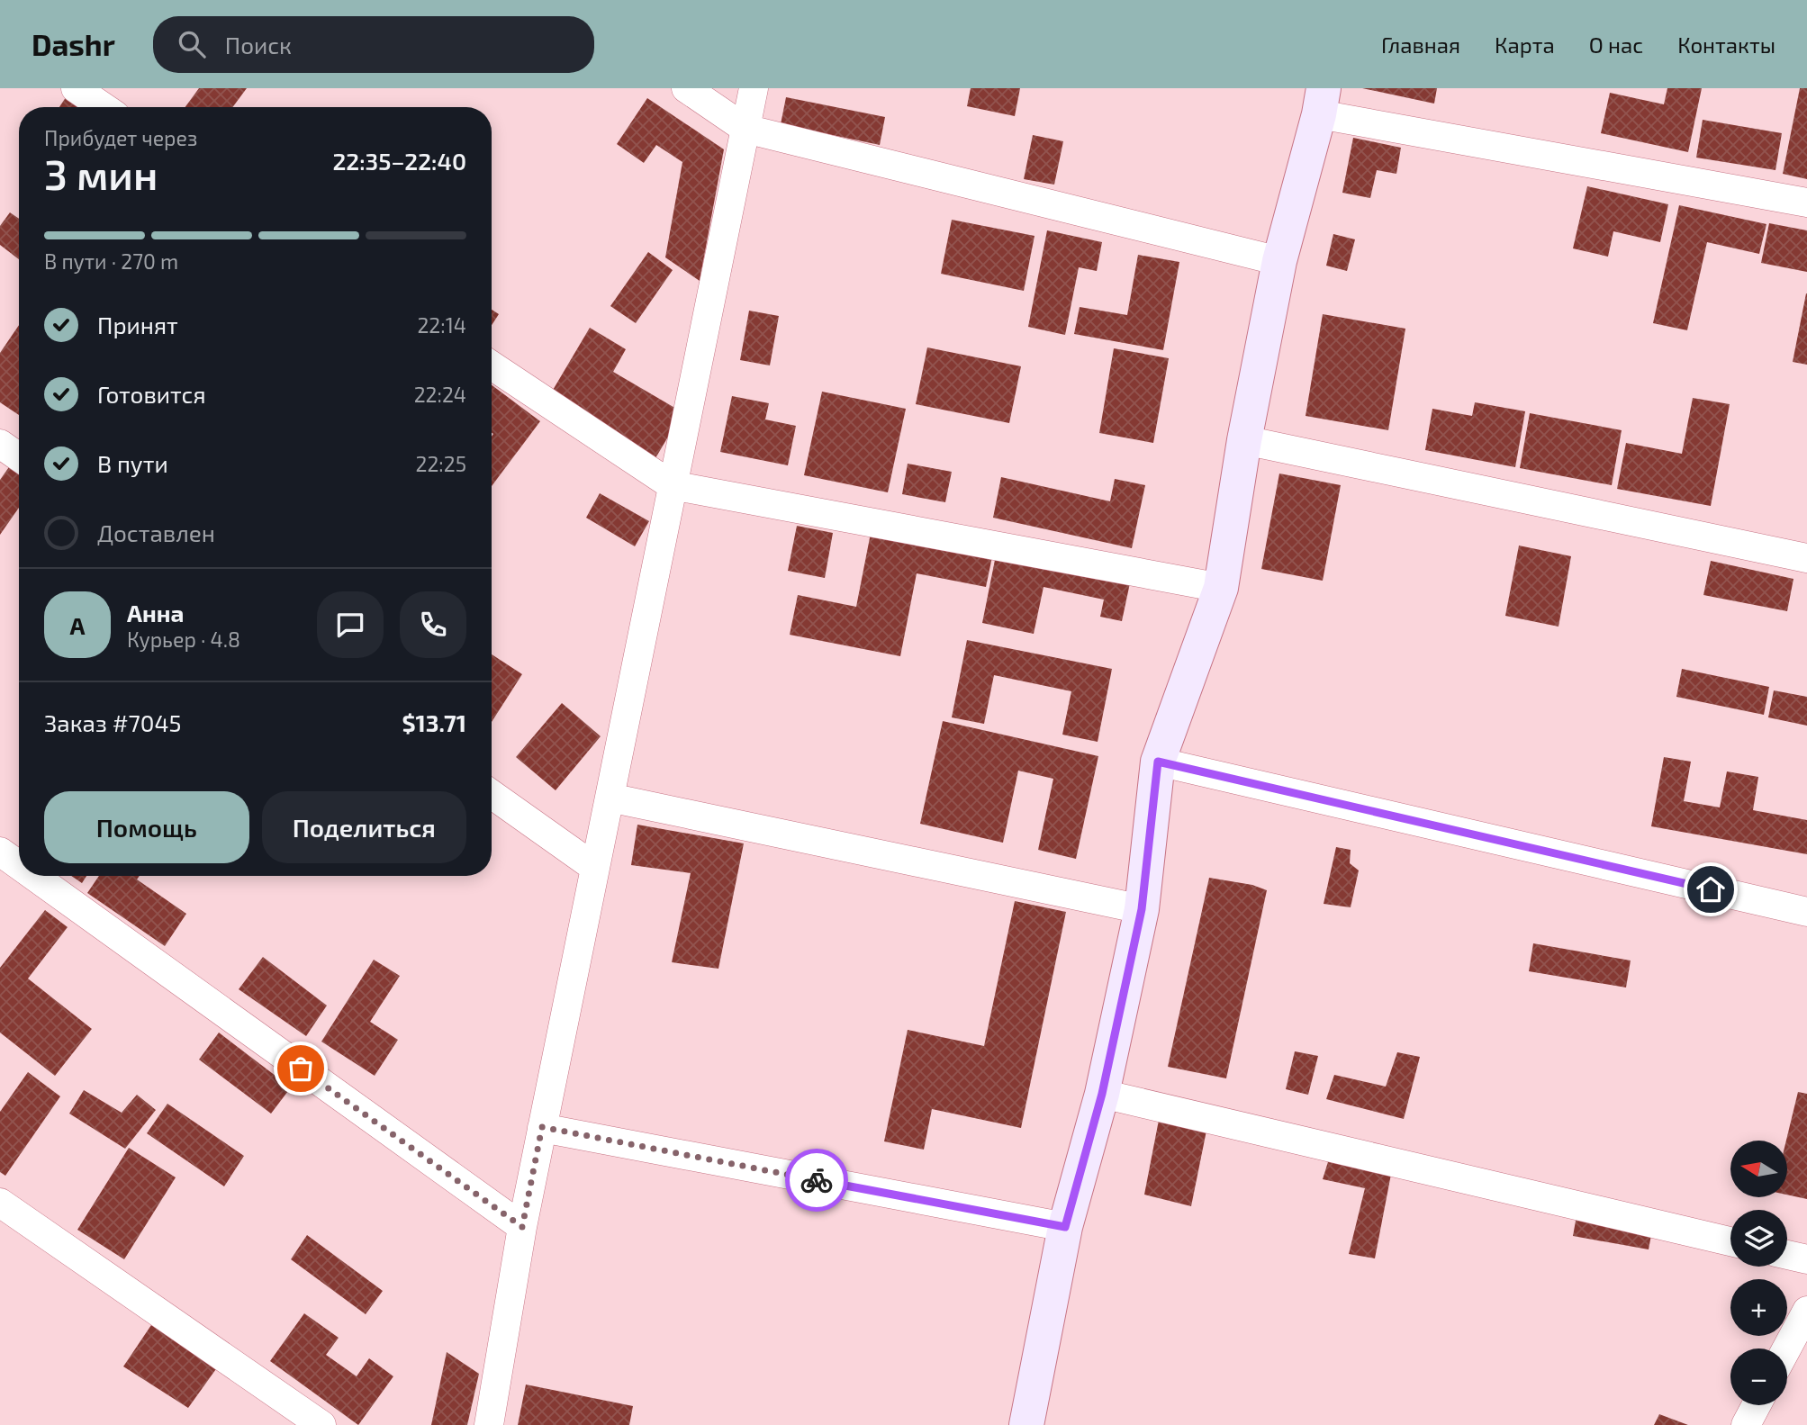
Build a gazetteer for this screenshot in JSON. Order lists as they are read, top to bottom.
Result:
{
  "north": "left",
  "page": {
    "header": "Dashr",
    "search": "Поиск",
    "nav": [
      "Главная",
      "Карта",
      "О нас",
      "Контакты"
    ],
    "heading": ["3 мин", "Прибудет через", "22:35–22:40"],
    "panel": [
      "Анна",
      "Курьер · 4.8",
      "Заказ #7045",
      "$13.71"
    ],
    "bar": "В пути · 270 m",
    "list": [
      ["Принят", "22:14"],
      ["Готовится", "22:24"],
      ["В пути", "22:25"],
      "Доставлен"
    ],
    "round": "А",
    "buttons": ["Помощь", "Поделиться"],
    "map_buttons": ["+", "−"]
  }
}
